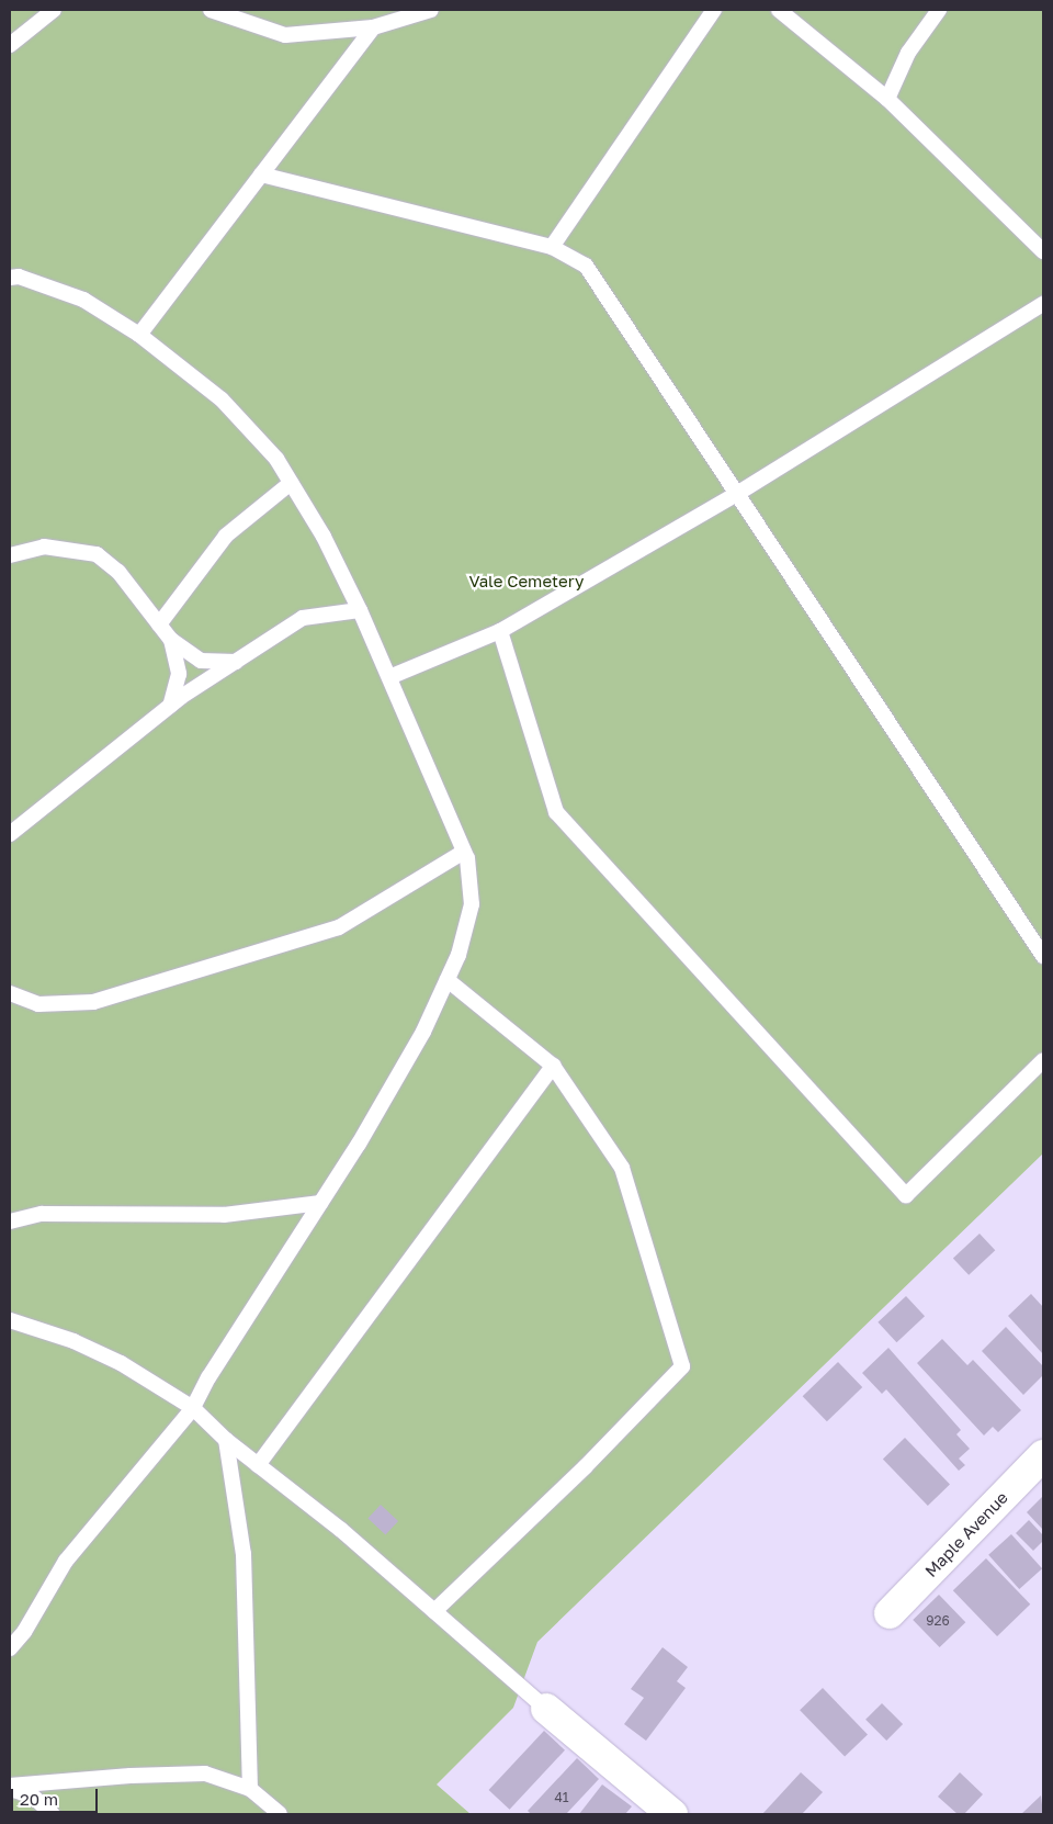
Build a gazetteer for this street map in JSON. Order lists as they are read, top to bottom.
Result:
{
  "streets": {
    "street": ["Maple Avenue"]
  },
  "parks": ["Vale Cemetery"],
  "house_numbers": ["926", "41"],
  "scale_bar": "20 m"
}
